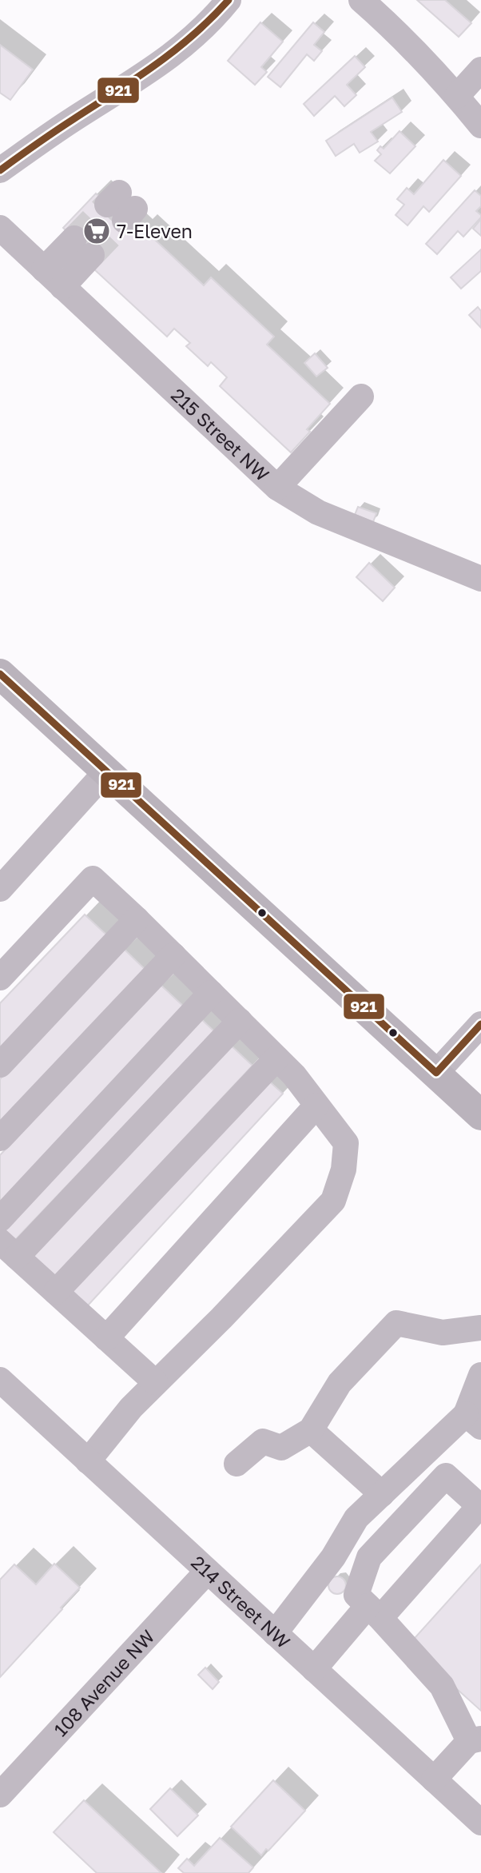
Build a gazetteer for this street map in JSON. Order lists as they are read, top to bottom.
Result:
{
  "streets": {
    "street": ["215 Street NW", "214 Street NW", "108 Avenue NW"]
  },
  "crossings": [
    ["214 Street NW", "108 Avenue NW"]
  ],
  "places": {
    "supermarket": ["7-Eleven"]
  },
  "lines": ["transit line 921"]
}
